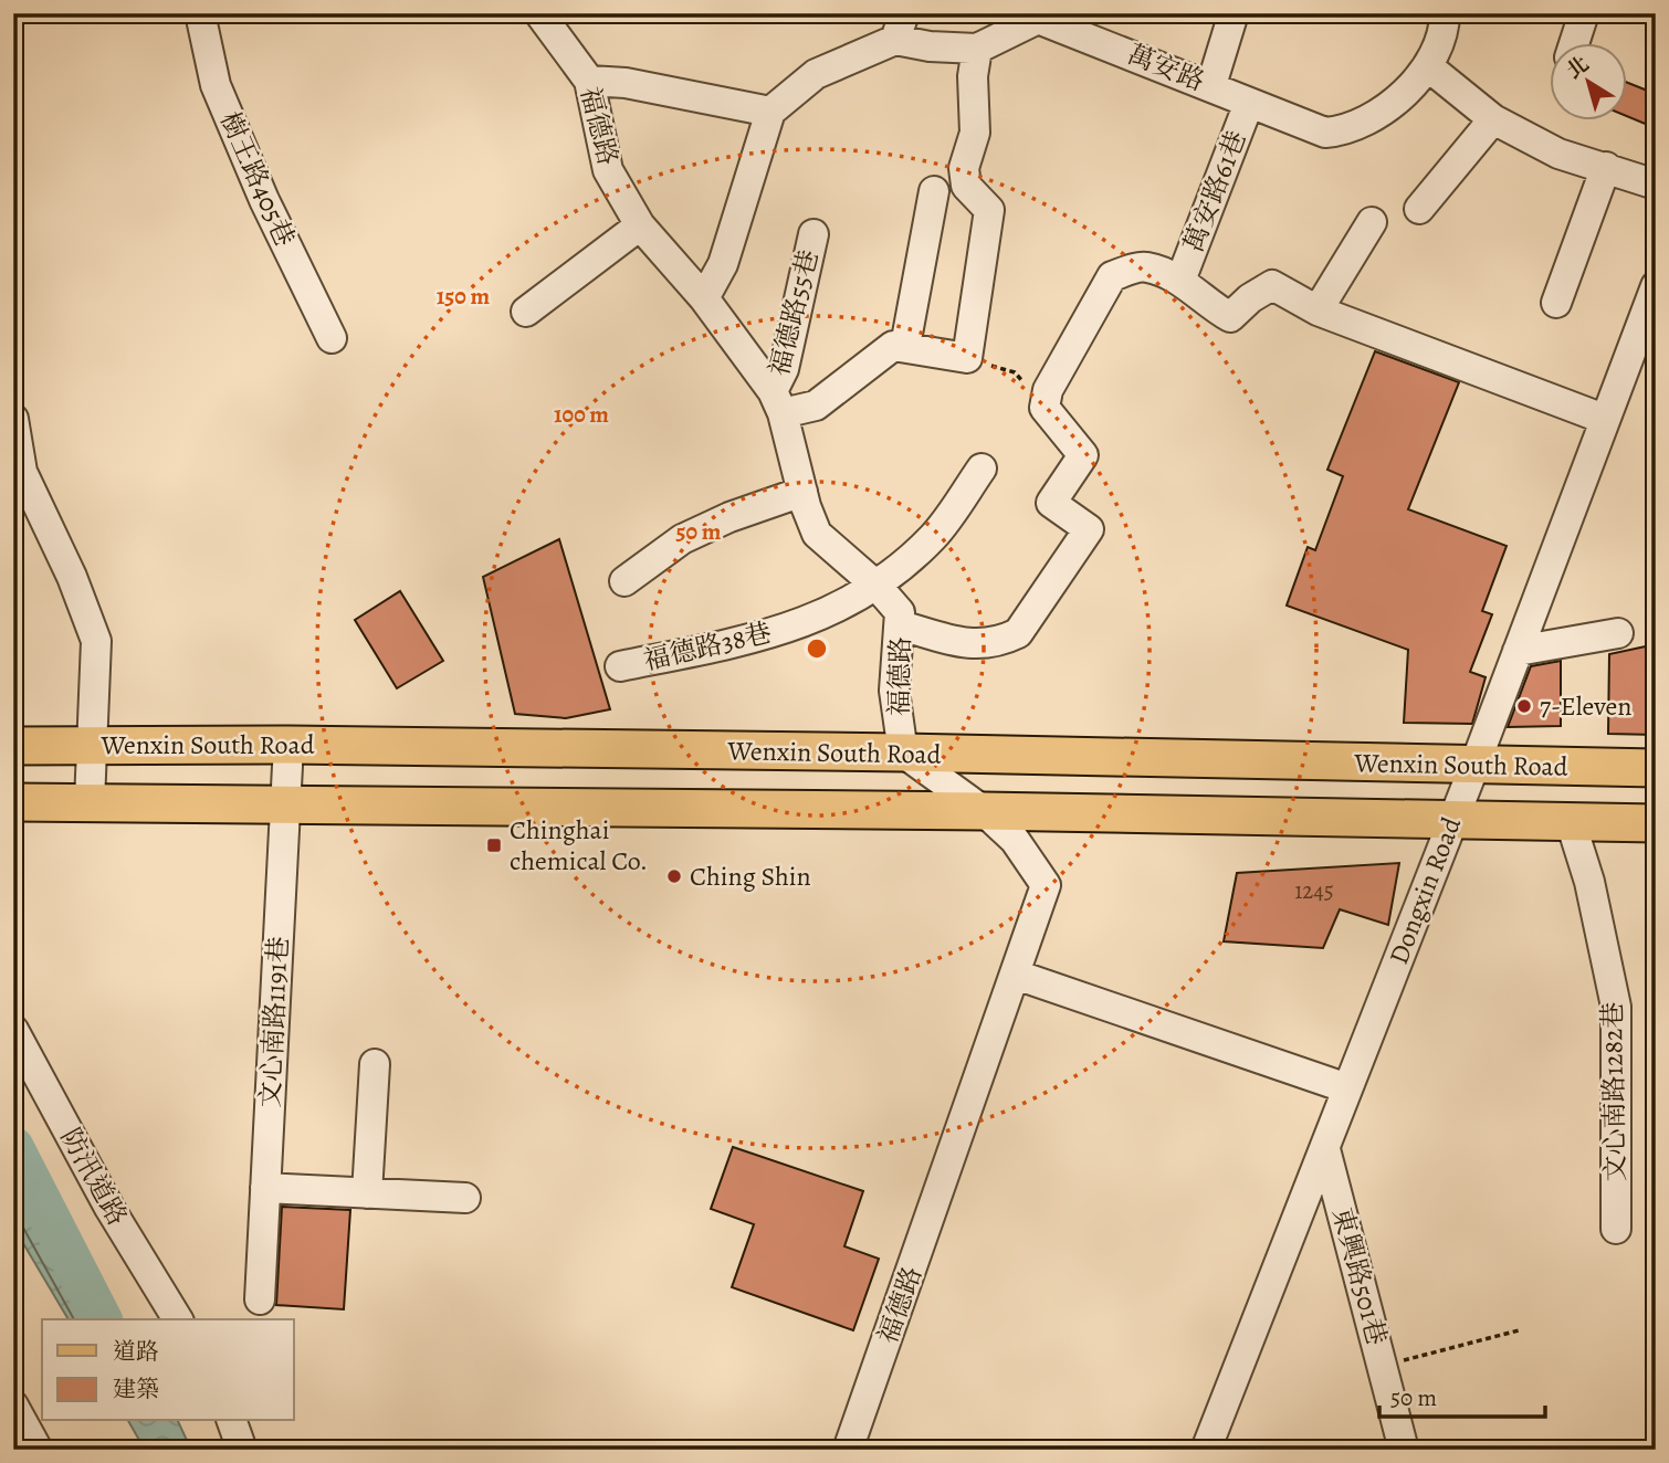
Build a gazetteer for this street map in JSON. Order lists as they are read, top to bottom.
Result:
{
  "streets": {
    "main road": ["Wenxin South Road"],
    "street": [
      "萬安路",
      "福德路",
      "樹王路405巷",
      "萬安路61巷",
      "福德路55巷",
      "福德路38巷",
      "Dongxin Road",
      "文心南路1191巷",
      "文心南路1282巷",
      "防汛道路",
      "東興路501巷"
    ]
  },
  "crossings": [
    ["萬安路", "萬安路61巷"],
    ["福德路", "福德路55巷"],
    ["福德路", "福德路38巷"],
    ["福德路", "Wenxin South Road"],
    ["Wenxin South Road", "Dongxin Road"],
    ["Wenxin South Road", "文心南路1191巷"],
    ["Wenxin South Road", "文心南路1282巷"],
    ["Dongxin Road", "東興路501巷"]
  ],
  "places": {
    "other": ["7-Eleven", "Ching Shin"],
    "transit": ["Chinghai chemical Co."]
  },
  "house_numbers": ["1245"],
  "legend": ["道路", "建築"],
  "scale_bar": "50 m",
  "north": "top left",
  "rings": ["150 m", "100 m", "50 m"]
}
